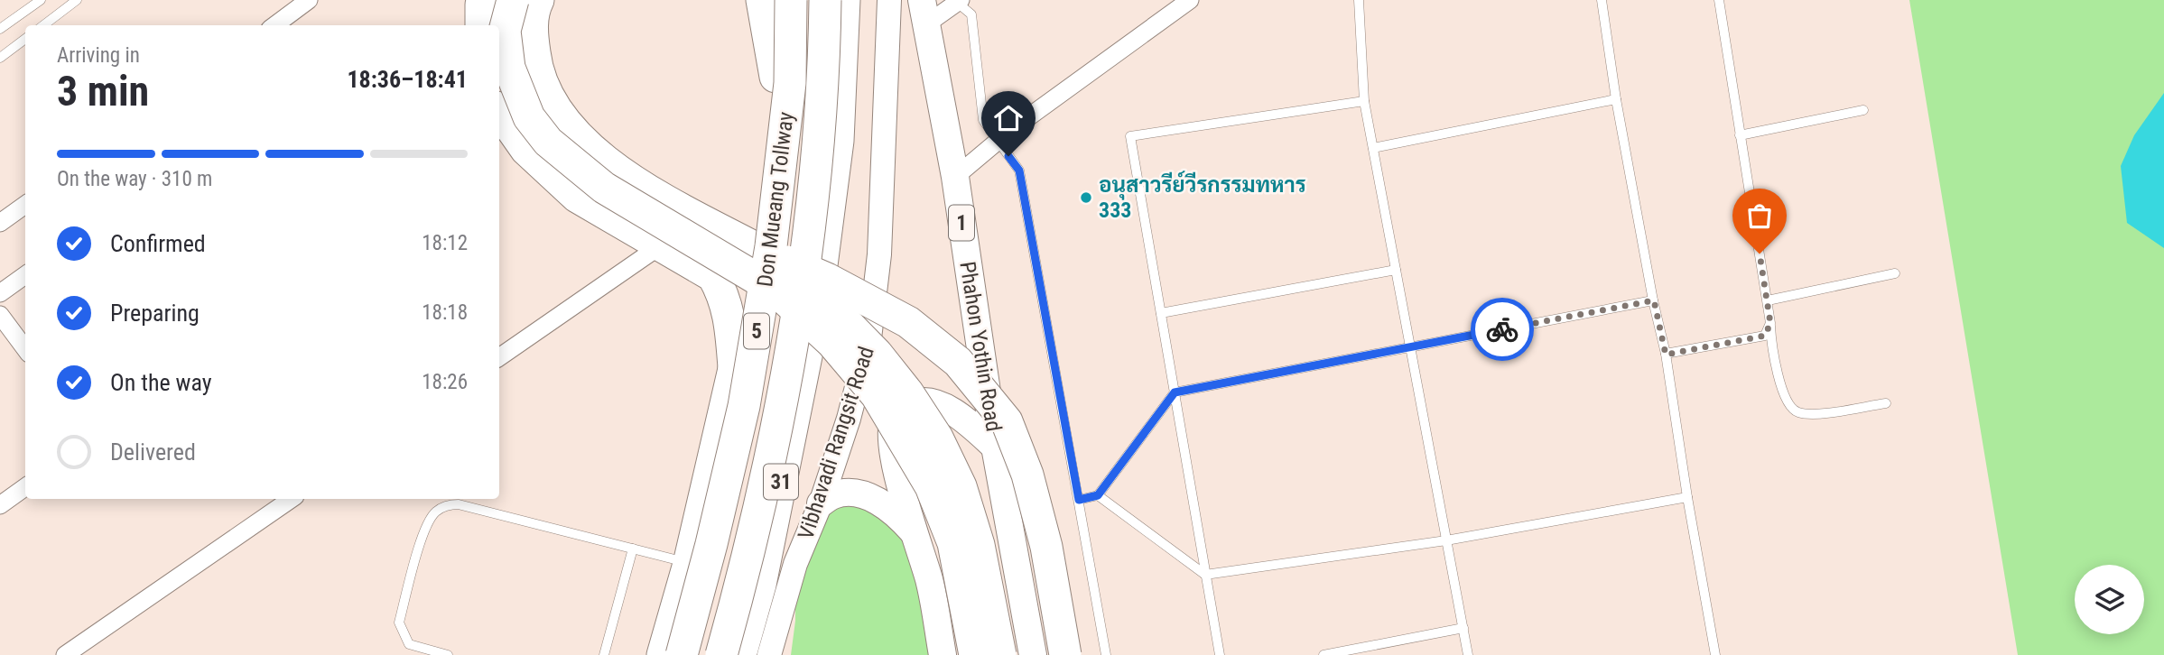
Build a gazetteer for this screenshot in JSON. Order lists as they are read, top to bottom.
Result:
{
  "streets": {
    "highway": [
      "Don Mueang Tollway",
      "5",
      "Vibhavadi Rangsit Road",
      "31"
    ],
    "main road": ["1", "Phahon Yothin Road"]
  },
  "places": ["อนุสาวรีย์วีรกรรมทหาร 333"],
  "page": {
    "heading": ["3 min", "Arriving in", "18:36–18:41"],
    "bar": "On the way · 310 m",
    "list": [
      ["Confirmed", "18:12"],
      ["Preparing", "18:18"],
      ["On the way", "18:26"],
      "Delivered"
    ]
  }
}
